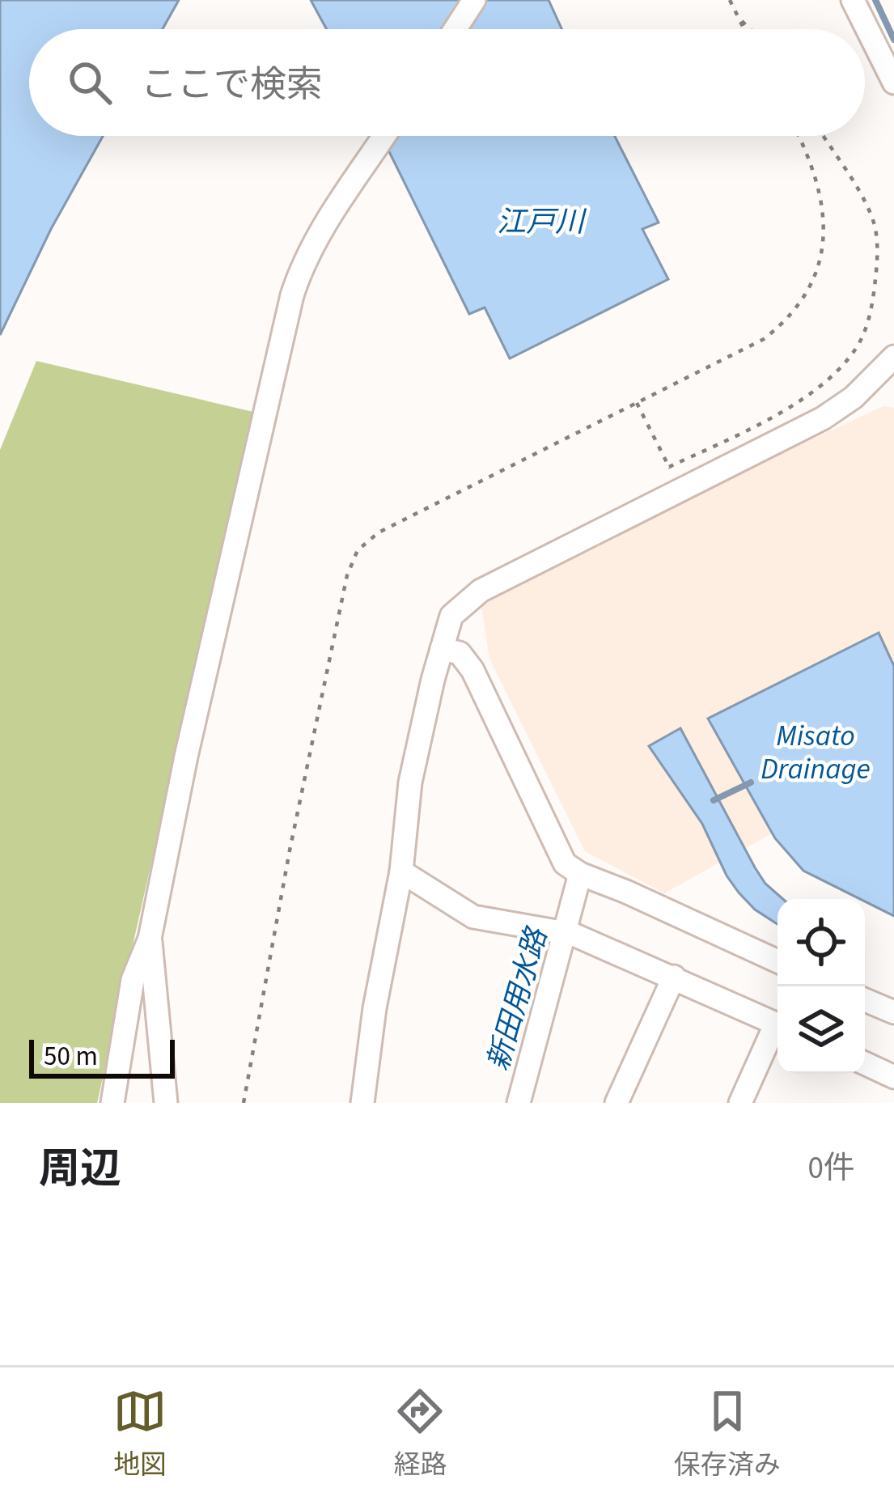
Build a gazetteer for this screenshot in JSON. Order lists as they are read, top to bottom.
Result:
{
  "water": ["江戸川", "Misato Drainage", "新田用水路"],
  "scale_bar": "50 m",
  "page": {
    "search": "ここで検索",
    "scale": "50 m",
    "heading": ["周辺", "0件"],
    "nav": ["地図", "経路", "保存済み"]
  }
}
